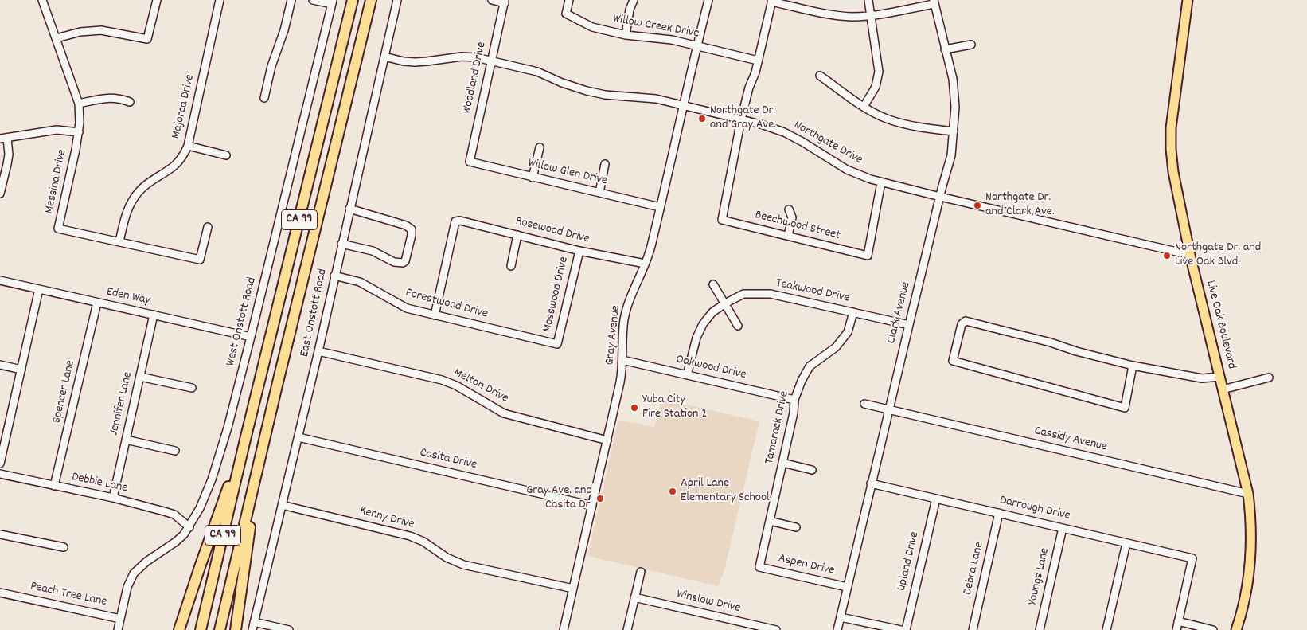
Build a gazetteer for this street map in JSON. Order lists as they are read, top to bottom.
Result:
{
  "streets": {
    "highway": ["CA 99"],
    "main road": ["Live Oak Boulevard"],
    "street": [
      "Willow Creek Drive",
      "Woodland Drive",
      "Majorca Drive",
      "Northgate Drive",
      "Willow Glen Drive",
      "Messina Drive",
      "Beechwood Street",
      "Rosewood Drive",
      "Teakwood Drive",
      "Mosswood Drive",
      "Eden Way",
      "Forestwood Drive",
      "East Onstott Road",
      "Clark Avenue",
      "West Onstott Road",
      "Gray Avenue",
      "Oakwood Drive",
      "Melton Drive",
      "Spencer Lane",
      "Jennifer Lane",
      "Tamarack Drive",
      "Cassidy Avenue",
      "Casita Drive",
      "Debbie Lane",
      "Darrough Drive",
      "Kenny Drive",
      "Upland Drive",
      "Aspen Drive",
      "Debra Lane",
      "Youngs Lane",
      "Peach Tree Lane",
      "Winslow Drive"
    ]
  },
  "crossings": [
    ["Willow Creek Drive", "Gray Avenue"],
    ["Woodland Drive", "Northgate Drive"],
    ["Woodland Drive", "Willow Glen Drive"],
    ["Majorca Drive", "Messina Drive"],
    ["Northgate Drive", "Beechwood Street"],
    ["Northgate Drive", "East Onstott Road"],
    ["Northgate Drive", "Clark Avenue"],
    ["Northgate Drive", "Live Oak Boulevard"],
    ["Northgate Drive", "Gray Avenue"],
    ["Willow Glen Drive", "Gray Avenue"],
    ["Rosewood Drive", "Mosswood Drive"],
    ["Rosewood Drive", "Forestwood Drive"],
    ["Rosewood Drive", "Gray Avenue"],
    ["Teakwood Drive", "Clark Avenue"],
    ["Teakwood Drive", "Oakwood Drive"],
    ["Teakwood Drive", "Tamarack Drive"],
    ["Mosswood Drive", "Forestwood Drive"],
    ["Eden Way", "West Onstott Road"],
    ["Eden Way", "Spencer Lane"],
    ["Eden Way", "Jennifer Lane"],
    ["Forestwood Drive", "East Onstott Road"],
    ["East Onstott Road", "Melton Drive"],
    ["East Onstott Road", "Casita Drive"],
    ["East Onstott Road", "Kenny Drive"],
    ["Clark Avenue", "Cassidy Avenue"],
    ["Clark Avenue", "Darrough Drive"],
    ["Clark Avenue", "Aspen Drive"],
    ["West Onstott Road", "Debbie Lane"],
    ["West Onstott Road", "Peach Tree Lane"],
    ["Live Oak Boulevard", "Cassidy Avenue"],
    ["Gray Avenue", "Oakwood Drive"],
    ["Gray Avenue", "Melton Drive"],
    ["Gray Avenue", "Casita Drive"],
    ["Gray Avenue", "Kenny Drive"],
    ["Oakwood Drive", "Tamarack Drive"],
    ["Spencer Lane", "Debbie Lane"],
    ["Jennifer Lane", "Debbie Lane"],
    ["Tamarack Drive", "Aspen Drive"],
    ["Darrough Drive", "Upland Drive"],
    ["Darrough Drive", "Debra Lane"],
    ["Darrough Drive", "Youngs Lane"]
  ],
  "places": [
    "Northgate Dr. and Gray Ave.",
    "Northgate Dr. and Clark Ave.",
    "Northgate Dr. and Live Oak Blvd.",
    "Yuba City Fire Station 2",
    "April Lane Elementary School",
    "Gray Ave. and Casita Dr."
  ]
}
